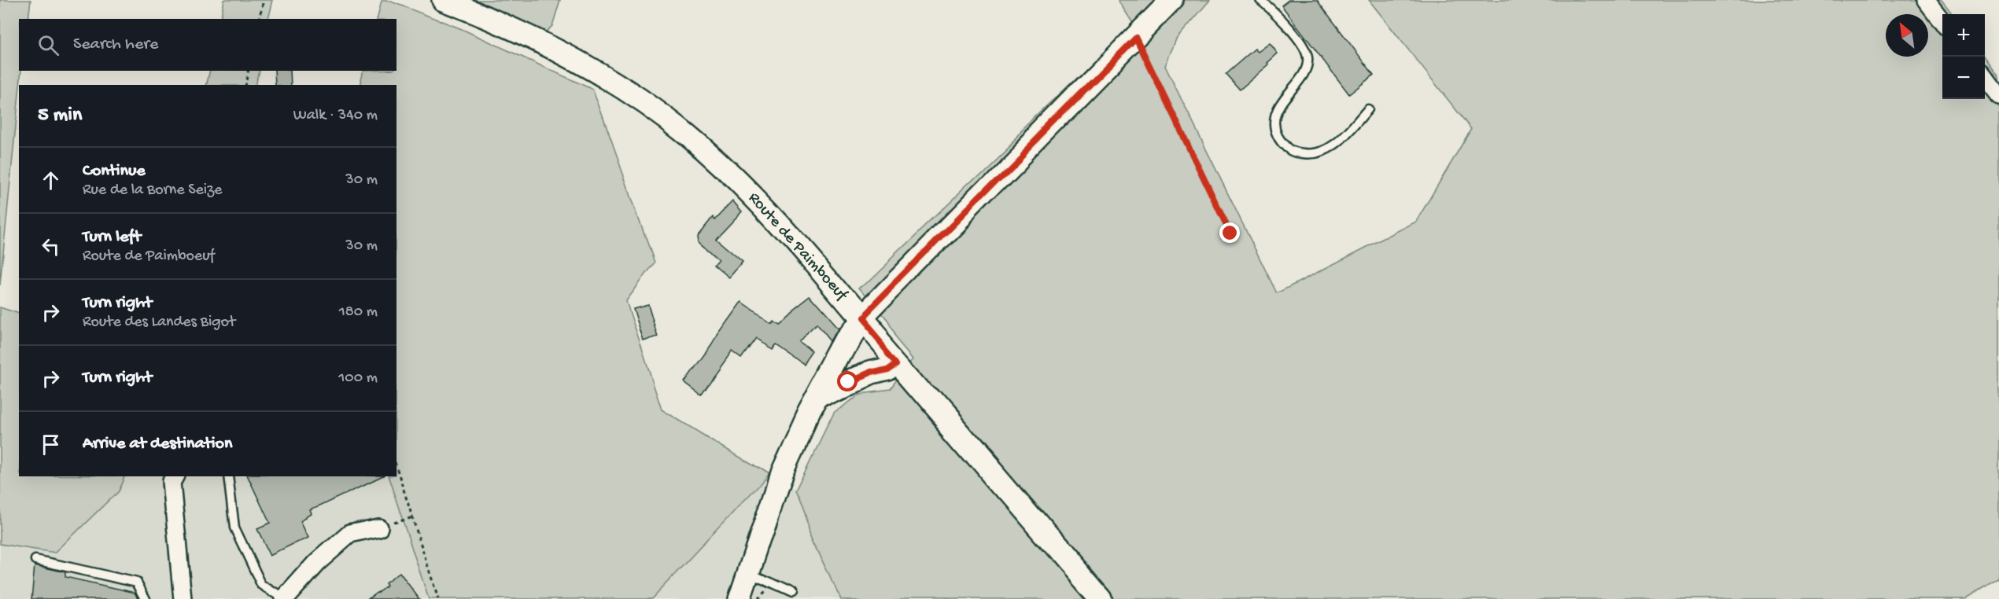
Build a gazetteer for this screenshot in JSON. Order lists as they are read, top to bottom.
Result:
{
  "streets": {
    "street": ["Route de Paimboeuf"]
  },
  "north": "top left",
  "page": {
    "map_buttons": ["+", "−"],
    "search": "Search here",
    "heading": ["5 min", "Walk · 340 m"],
    "list": [
      ["Continue", "Rue de la Borne Seize", "30 m"],
      ["Turn left", "Route de Paimboeuf", "30 m"],
      ["Turn right", "Route des Landes Bigot", "180 m"],
      ["Turn right", "100 m"],
      "Arrive at destination"
    ]
  }
}
